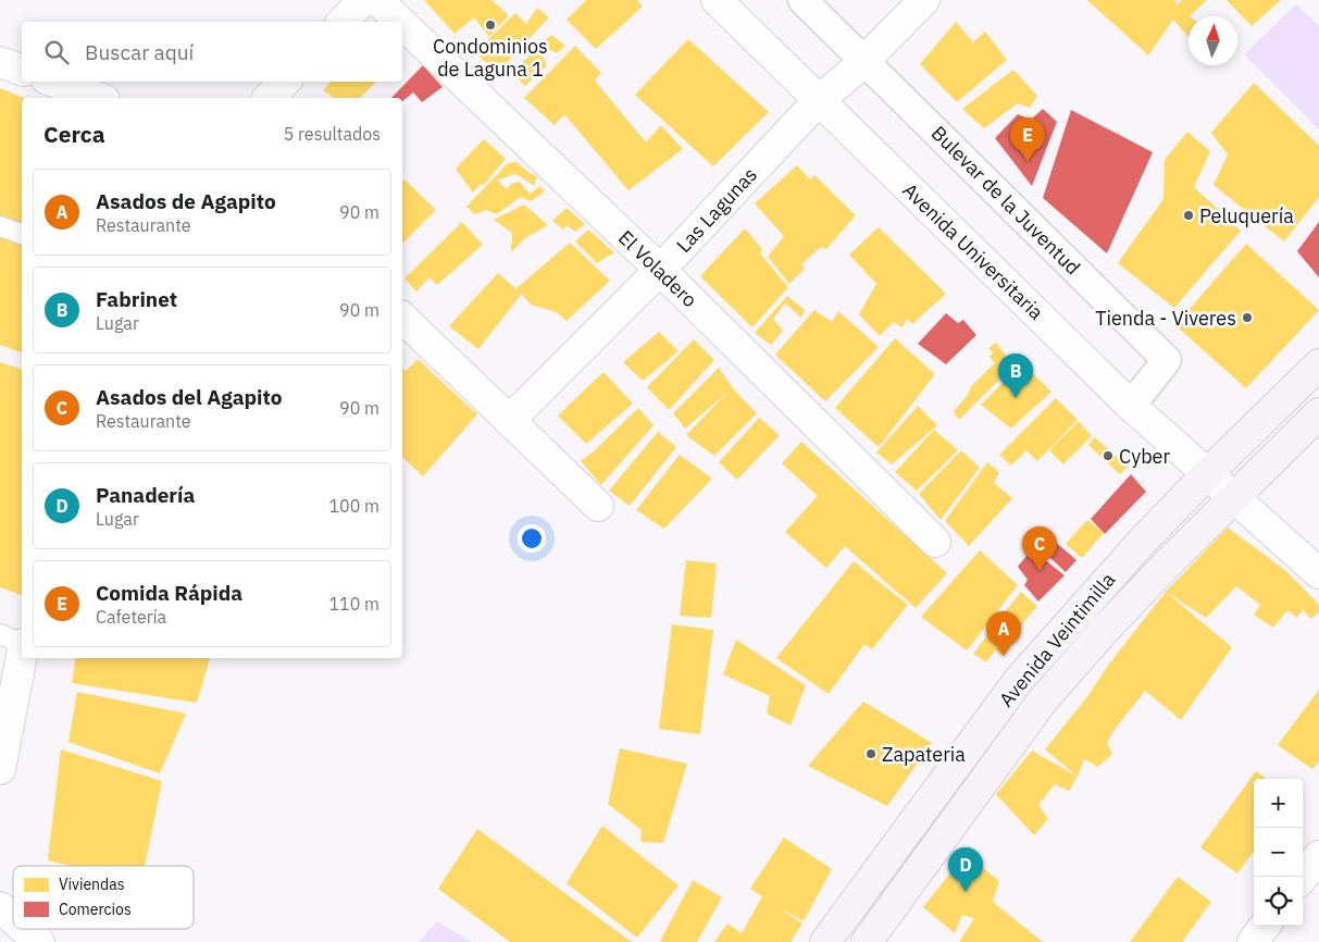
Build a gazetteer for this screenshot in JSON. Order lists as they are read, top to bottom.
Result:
{
  "streets": {
    "main road": ["Avenida Veintimilla"],
    "street": [
      "Bulevar de la Juventud",
      "Las Lagunas",
      "Avenida Universitaria",
      "El Voladero"
    ]
  },
  "crossings": [
    ["Bulevar de la Juventud", "Las Lagunas"],
    ["Bulevar de la Juventud", "Avenida Universitaria"],
    ["Las Lagunas", "Avenida Universitaria"],
    ["Las Lagunas", "El Voladero"],
    ["Avenida Universitaria", "Avenida Veintimilla"]
  ],
  "places": [
    "Condominios de Laguna 1",
    "Peluquería",
    "Tienda - Viveres",
    "Cyber",
    "Zapateria"
  ],
  "legend": ["Viviendas", "Comercios"],
  "north": "top",
  "page": {
    "search": "Buscar aquí",
    "heading": ["Cerca", "5 resultados"],
    "pins": [
      "E",
      "B",
      "C",
      "A",
      "D"
    ],
    "list": [
      {
        "mark": "A",
        "name": "Asados de Agapito",
        "note": "Restaurante",
        "value": "90 m"
      },
      {
        "mark": "B",
        "name": "Fabrinet",
        "note": "Lugar",
        "value": "90 m"
      },
      {
        "mark": "C",
        "name": "Asados del Agapito",
        "note": "Restaurante",
        "value": "90 m"
      },
      {
        "mark": "D",
        "name": "Panadería",
        "note": "Lugar",
        "value": "100 m"
      },
      {
        "mark": "E",
        "name": "Comida Rápida",
        "note": "Cafetería",
        "value": "110 m"
      }
    ],
    "map_buttons": ["+", "−"]
  }
}
